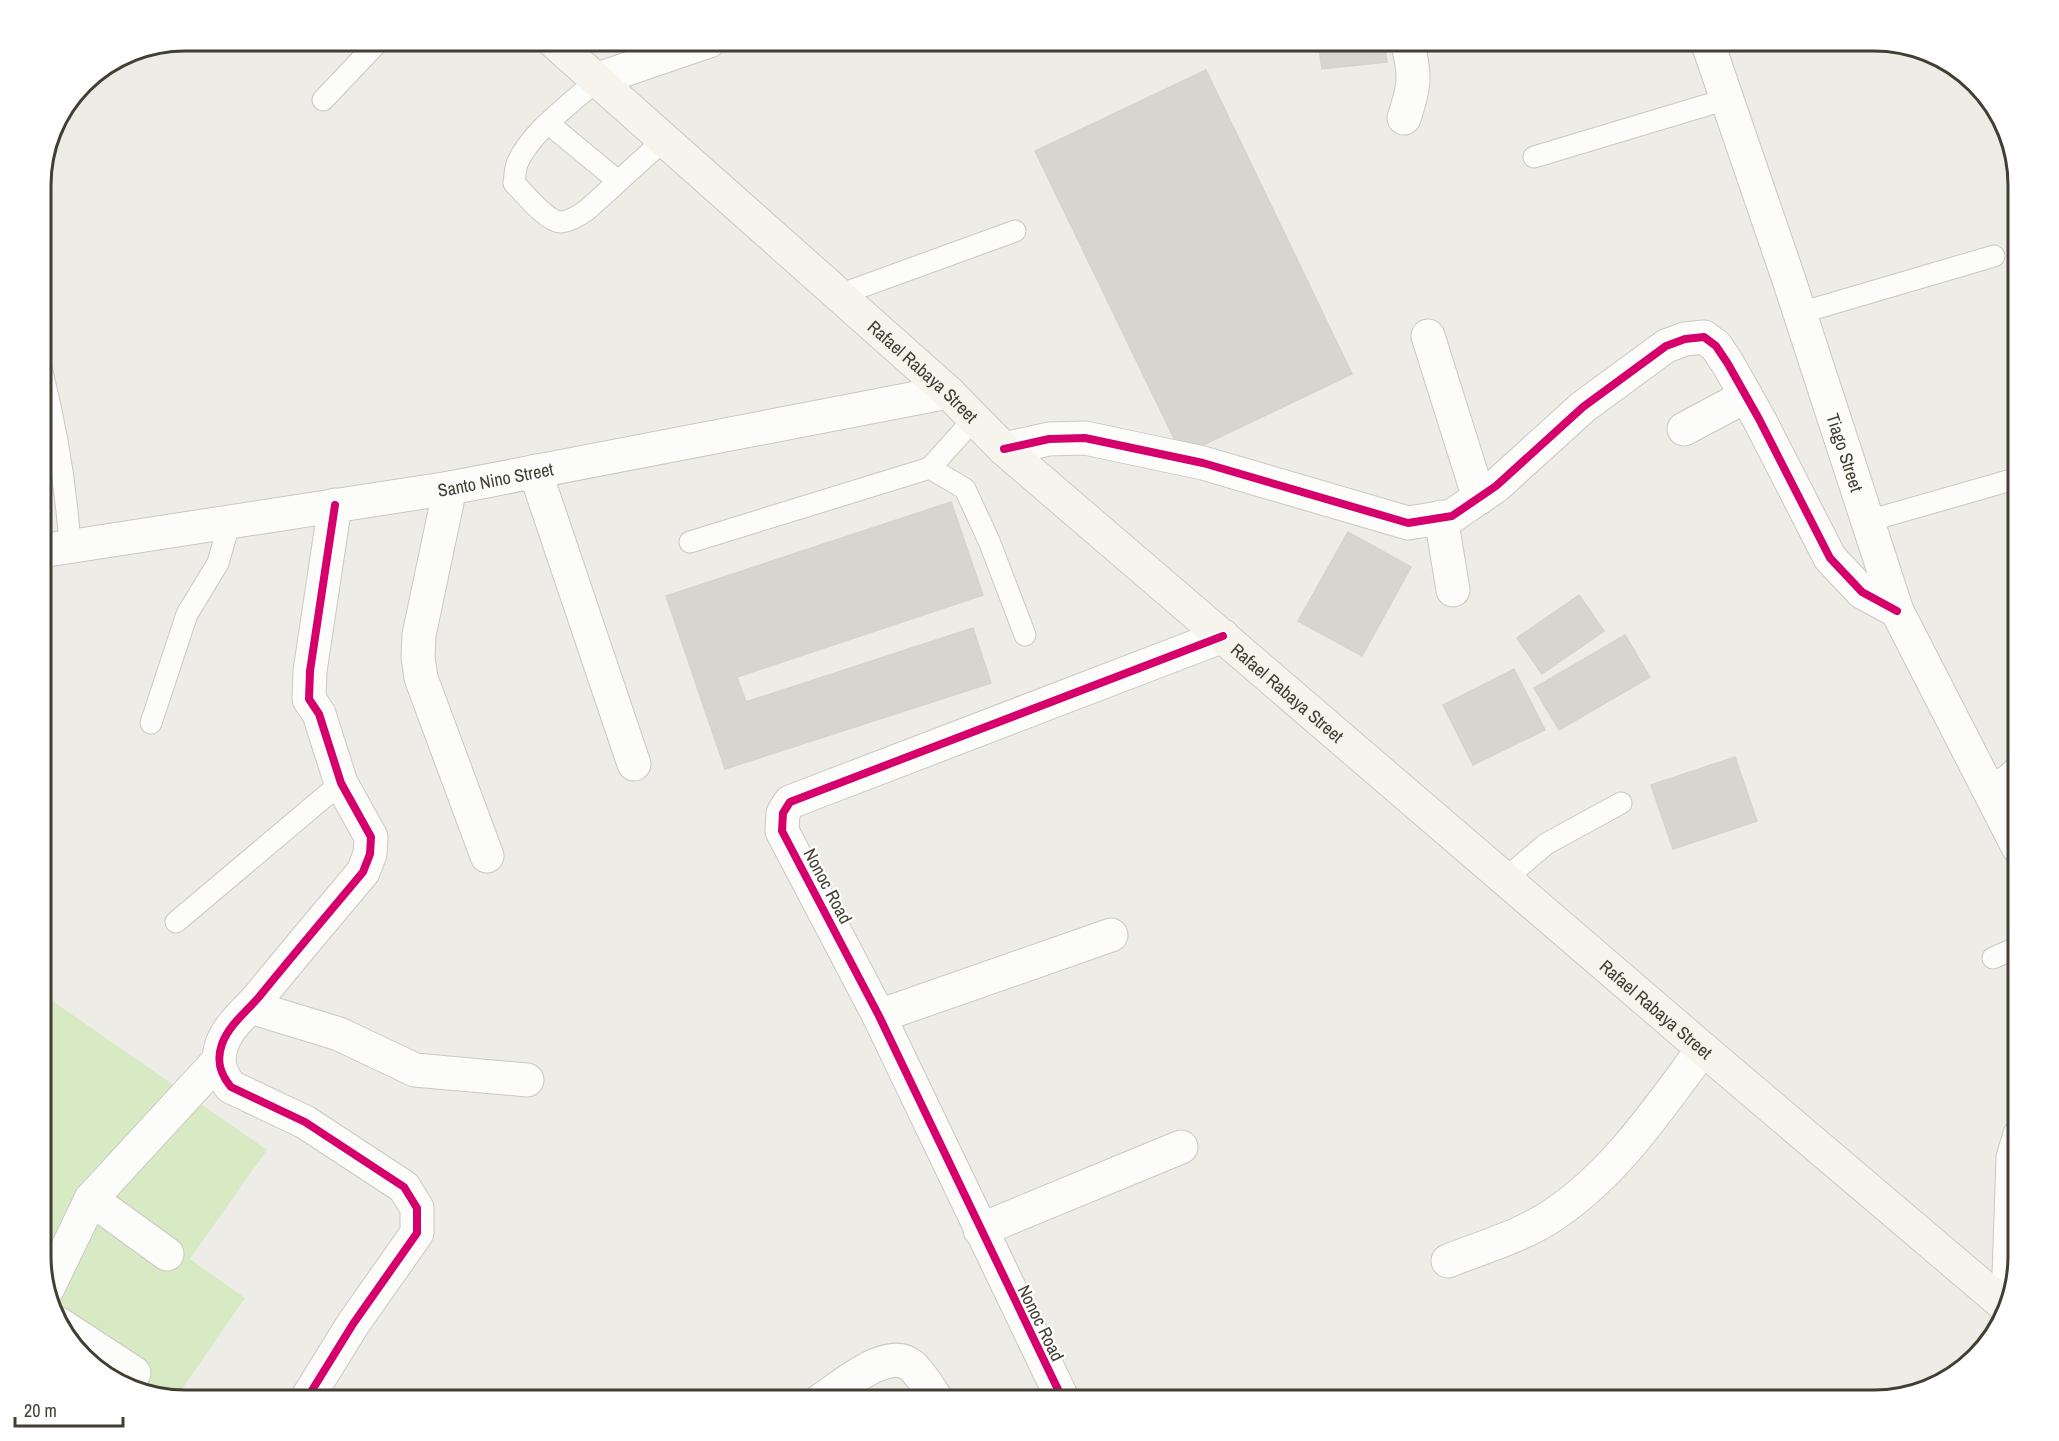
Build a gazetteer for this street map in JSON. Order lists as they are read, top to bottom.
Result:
{
  "streets": {
    "main road": ["Rafael Rabaya Street"],
    "street": ["Tiago Street", "Santo Nino Street", "Nonoc Road"]
  },
  "crossings": [
    ["Rafael Rabaya Street", "Santo Nino Street"],
    ["Rafael Rabaya Street", "Nonoc Road"]
  ],
  "scale_bar": "20 m"
}
